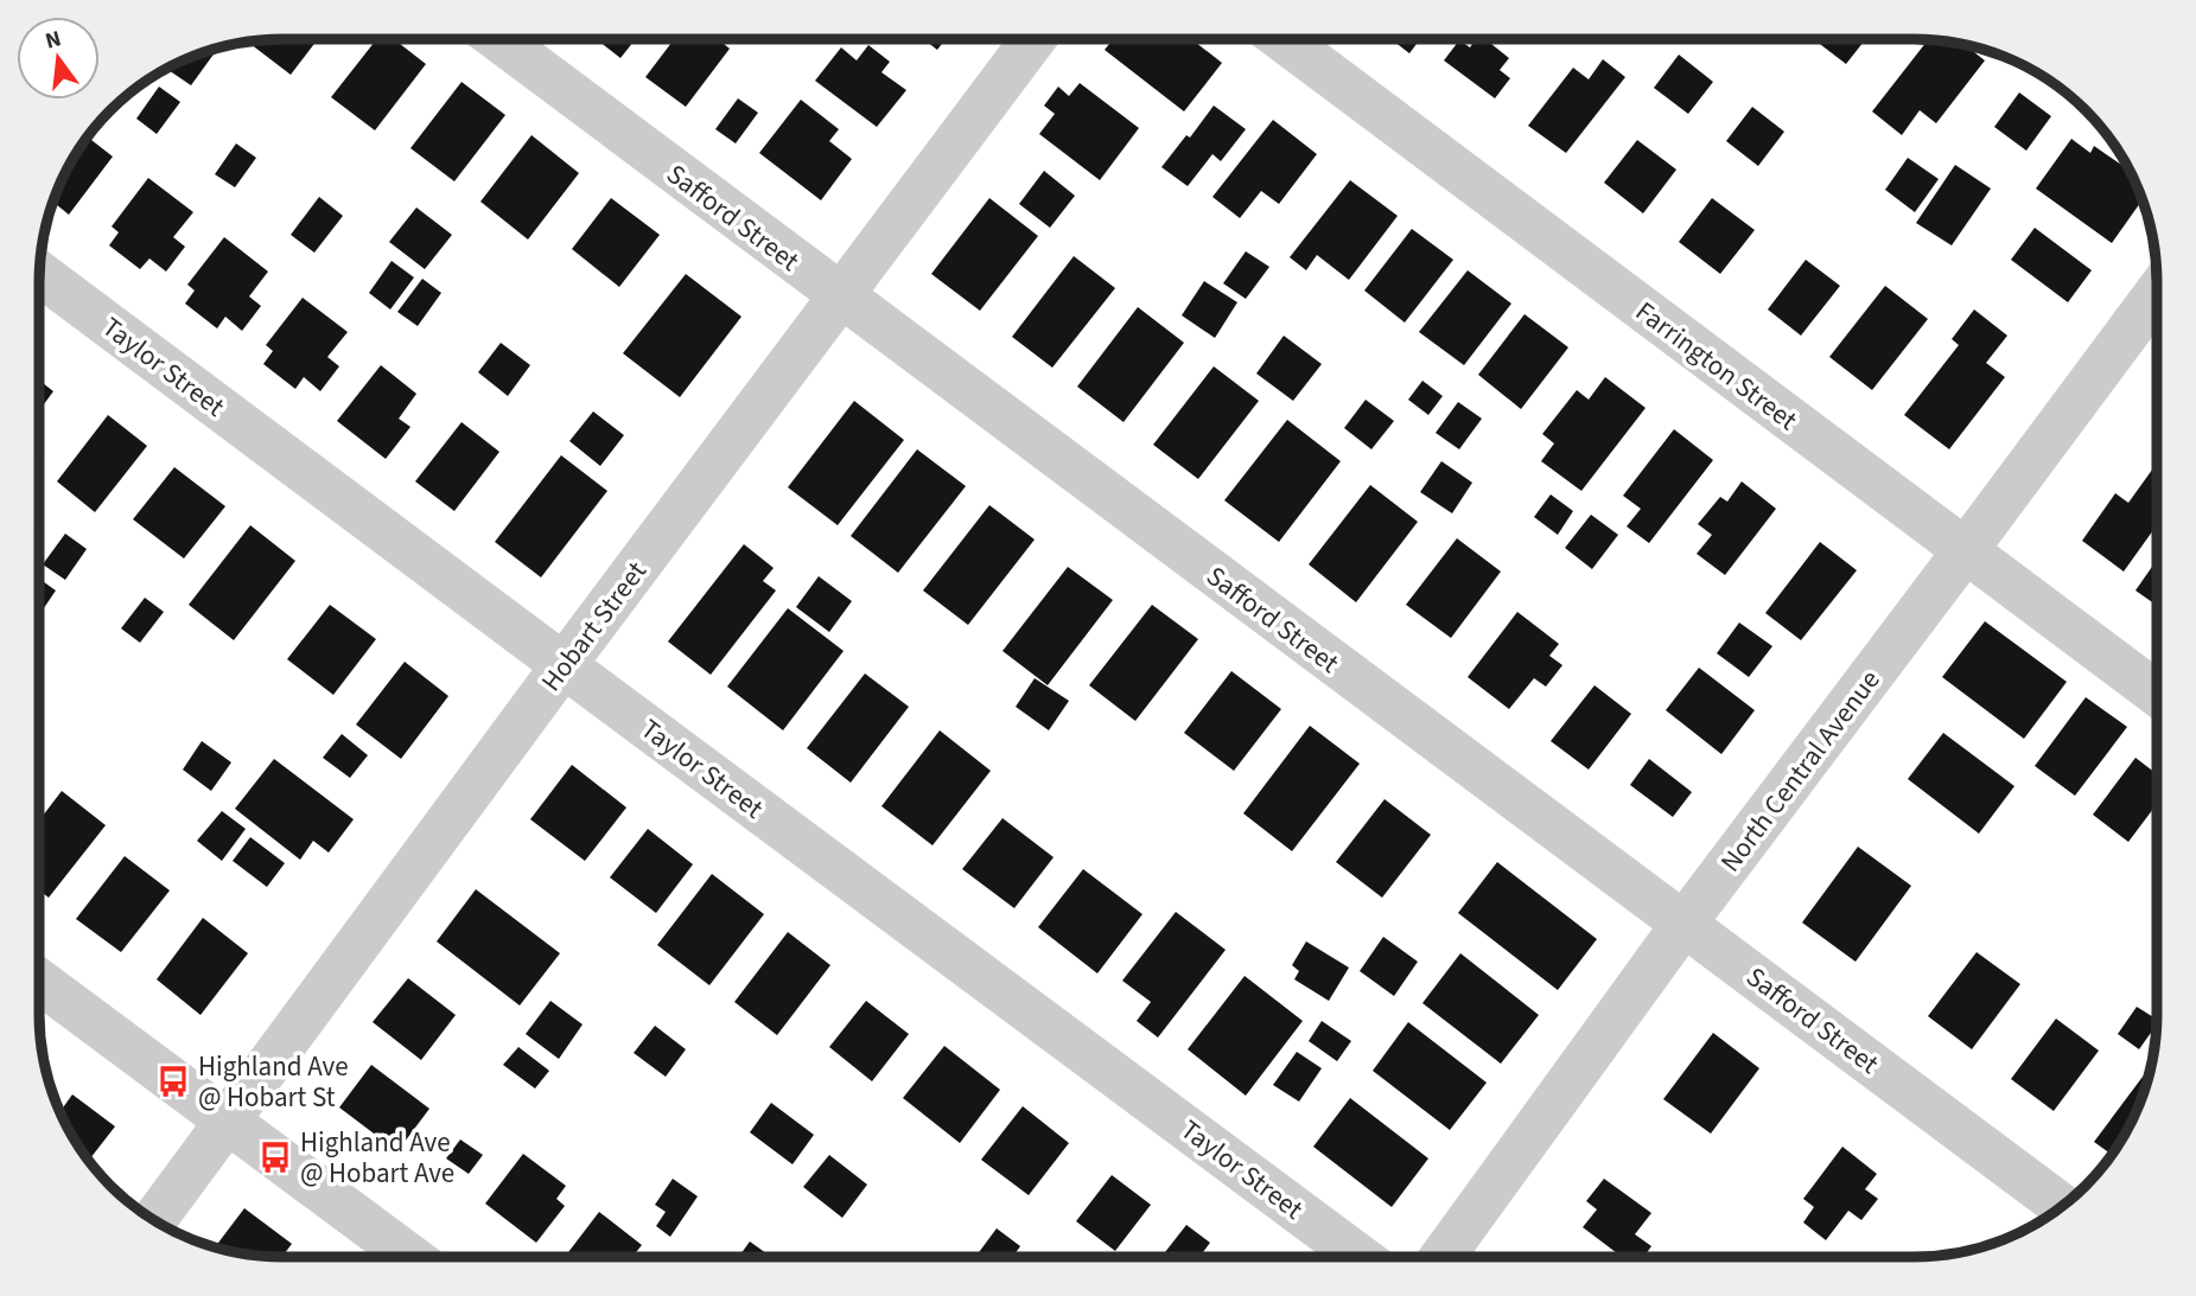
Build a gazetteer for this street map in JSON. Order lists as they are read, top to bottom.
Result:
{
  "streets": {
    "street": [
      "Safford Street",
      "Farrington Street",
      "Taylor Street",
      "Hobart Street",
      "North Central Avenue"
    ]
  },
  "crossings": [
    ["Safford Street", "Hobart Street"],
    ["Safford Street", "North Central Avenue"],
    ["Farrington Street", "North Central Avenue"],
    ["Taylor Street", "Hobart Street"]
  ],
  "places": {
    "bus stop": ["Highland Ave @ Hobart St", "Highland Ave @ Hobart Ave"]
  },
  "north": "top"
}
